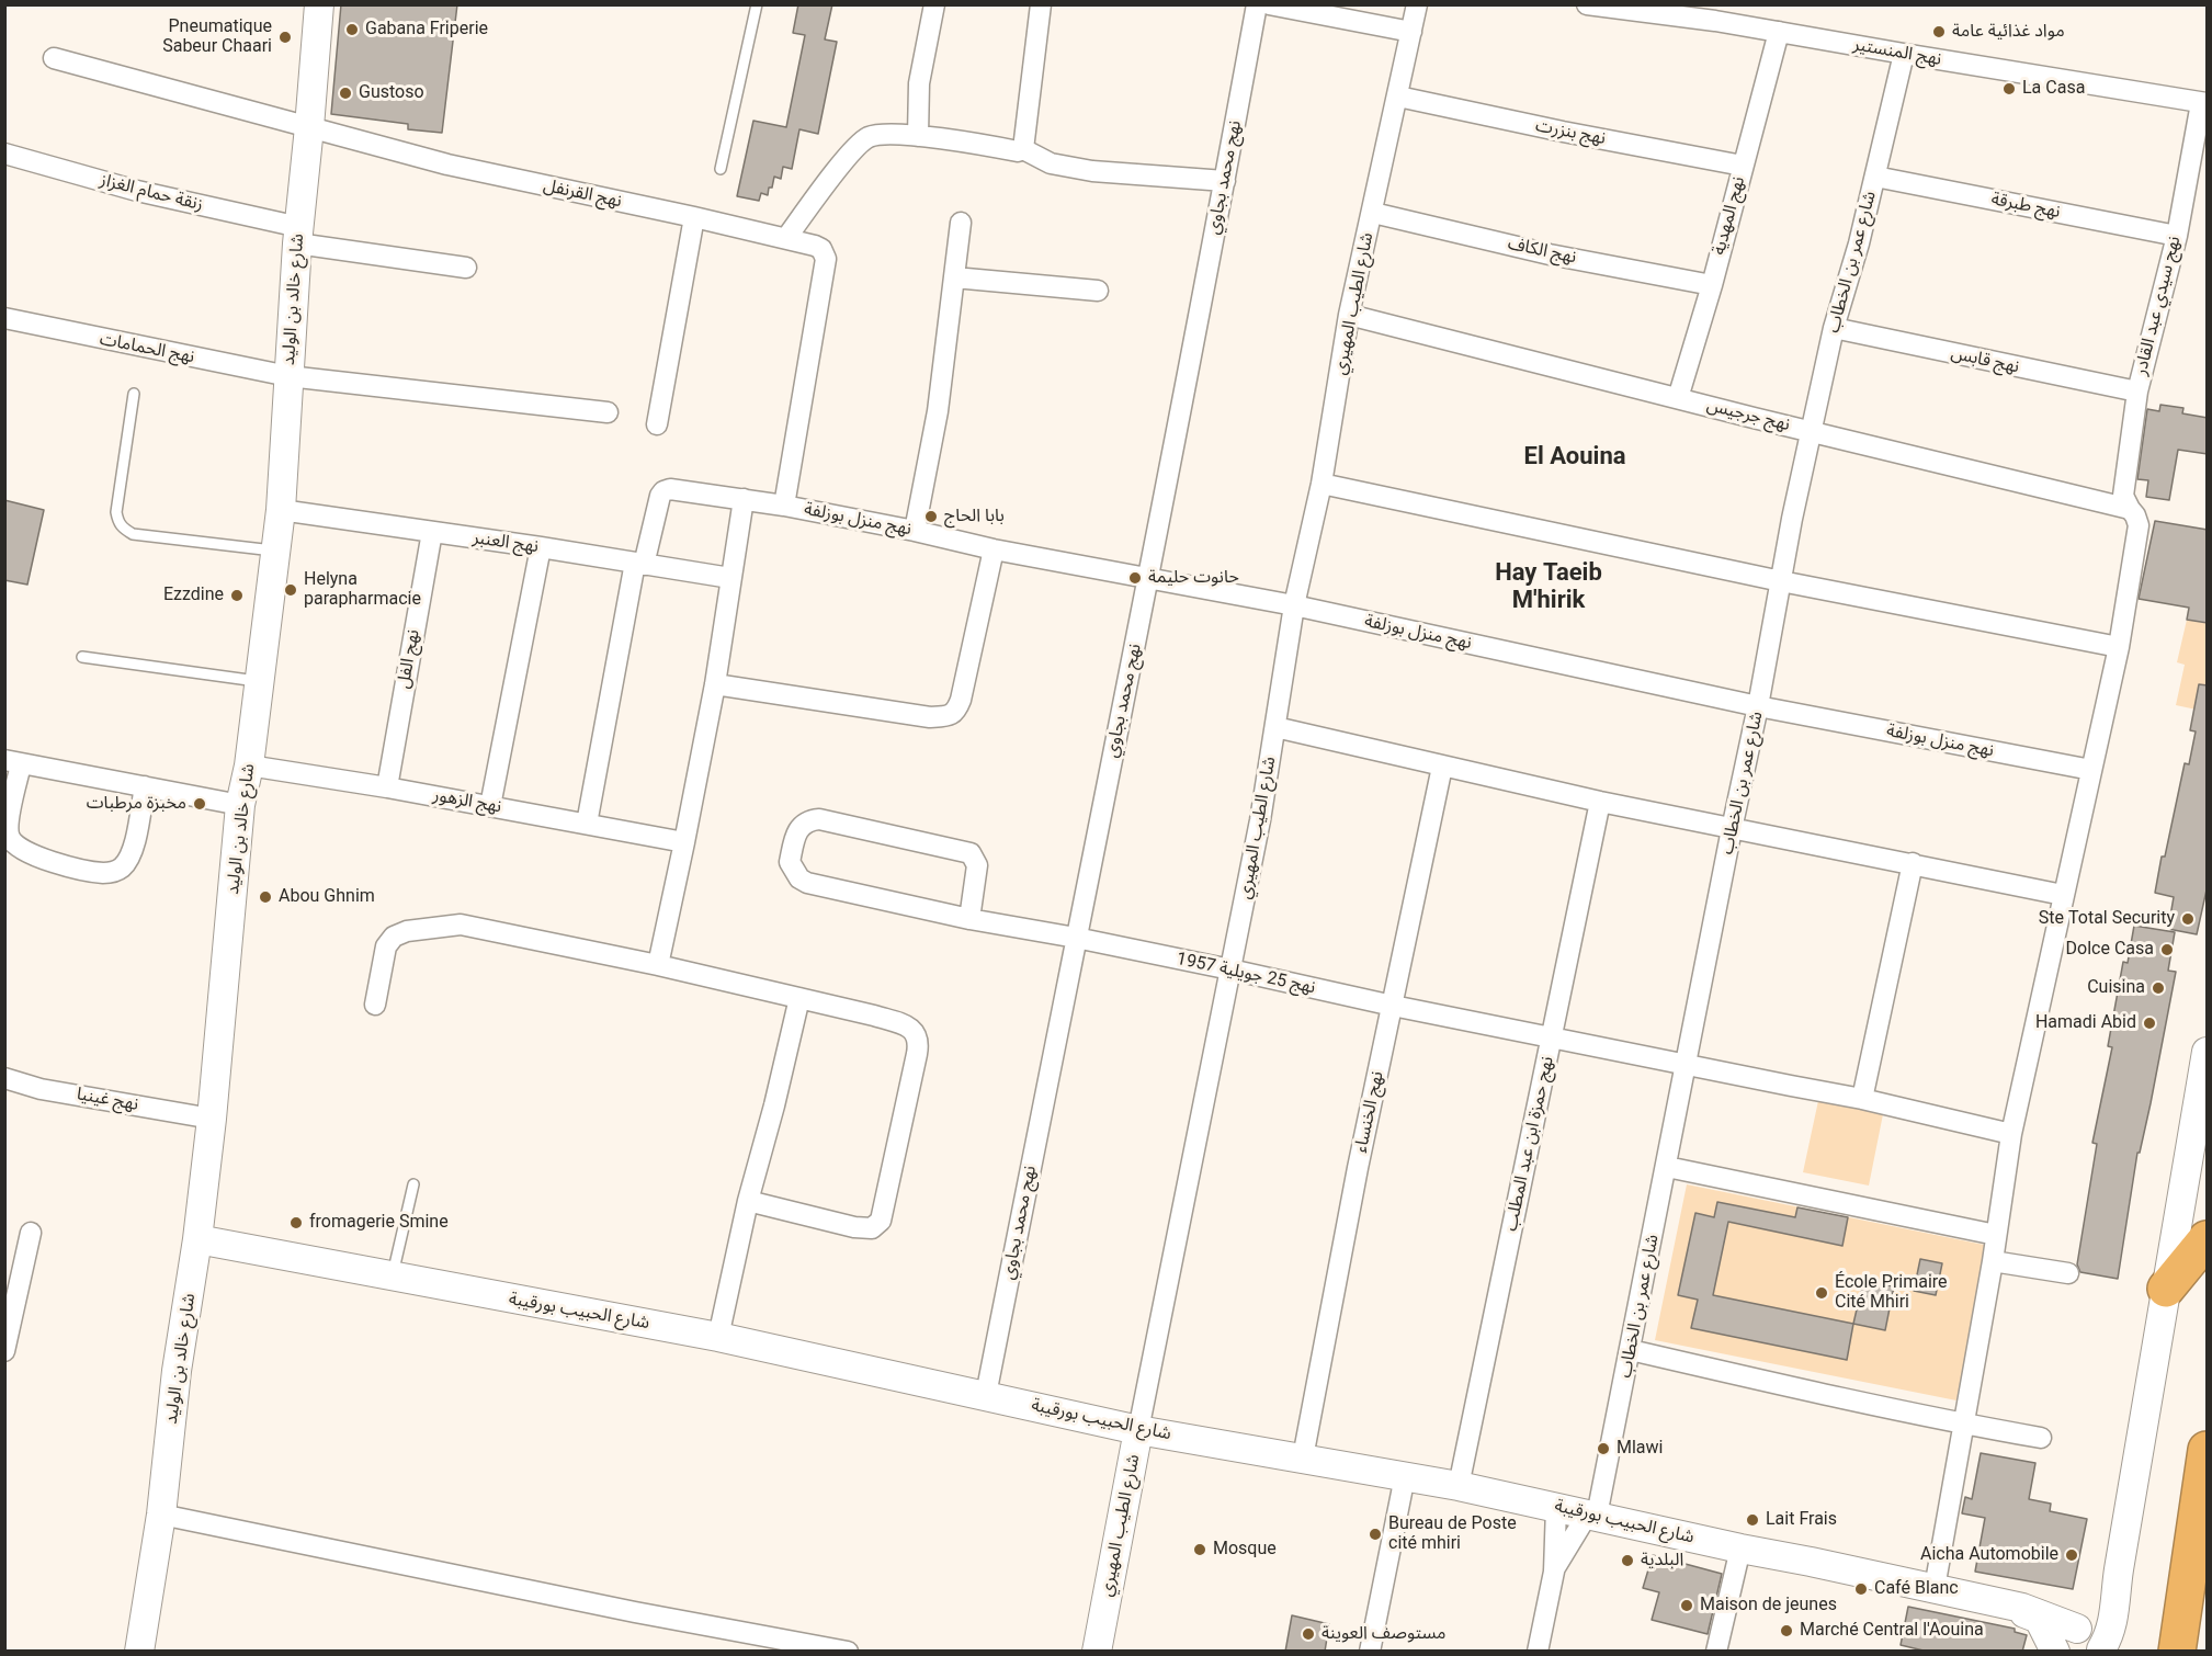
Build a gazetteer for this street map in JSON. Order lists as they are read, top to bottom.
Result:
{
  "streets": {
    "street": [
      "نهج المنستير",
      "نهج بنزرت",
      "نهج محمد بجاوي",
      "زنقة حمام الغزاز",
      "نهج القرنفل",
      "نهج طبرقة",
      "نهج المهدية",
      "نهج الكاف",
      "شارع عمر بن الخطاب",
      "شارع خالد بن الوليد",
      "شارع الطيب المهيري",
      "نهج سيدي عبد القادر",
      "نهج الحمامات",
      "نهج قابس",
      "نهج جرجيس",
      "نهج منزل بوزلفة",
      "نهج العنبر",
      "نهج الفل",
      "نهج الزهور",
      "نهج 25 جويلية 1957",
      "نهج غينيا",
      "نهج الخنساء",
      "نهج حمزة ابن عبد المطلب",
      "شارع الحبيب بورقيبة"
    ]
  },
  "crossings": [
    ["نهج المنستير", "نهج المهدية"],
    ["نهج المنستير", "شارع عمر بن الخطاب"],
    ["نهج المنستير", "نهج سيدي عبد القادر"],
    ["نهج بنزرت", "نهج المهدية"],
    ["نهج بنزرت", "شارع الطيب المهيري"],
    ["نهج محمد بجاوي", "نهج منزل بوزلفة"],
    ["نهج محمد بجاوي", "نهج 25 جويلية 1957"],
    ["نهج محمد بجاوي", "شارع الحبيب بورقيبة"],
    ["زنقة حمام الغزاز", "شارع خالد بن الوليد"],
    ["نهج القرنفل", "شارع خالد بن الوليد"],
    ["نهج القرنفل", "نهج منزل بوزلفة"],
    ["نهج طبرقة", "شارع عمر بن الخطاب"],
    ["نهج طبرقة", "نهج سيدي عبد القادر"],
    ["نهج المهدية", "نهج الكاف"],
    ["نهج المهدية", "نهج جرجيس"],
    ["نهج الكاف", "شارع الطيب المهيري"],
    ["شارع عمر بن الخطاب", "نهج قابس"],
    ["شارع عمر بن الخطاب", "نهج جرجيس"],
    ["شارع عمر بن الخطاب", "نهج منزل بوزلفة"],
    ["شارع عمر بن الخطاب", "نهج 25 جويلية 1957"],
    ["شارع عمر بن الخطاب", "شارع الحبيب بورقيبة"],
    ["شارع خالد بن الوليد", "نهج الحمامات"],
    ["شارع خالد بن الوليد", "نهج العنبر"],
    ["شارع خالد بن الوليد", "نهج الزهور"],
    ["شارع خالد بن الوليد", "نهج غينيا"],
    ["شارع خالد بن الوليد", "شارع الحبيب بورقيبة"],
    ["شارع الطيب المهيري", "نهج جرجيس"],
    ["شارع الطيب المهيري", "نهج منزل بوزلفة"],
    ["شارع الطيب المهيري", "نهج 25 جويلية 1957"],
    ["شارع الطيب المهيري", "شارع الحبيب بورقيبة"],
    ["نهج سيدي عبد القادر", "نهج قابس"],
    ["نهج سيدي عبد القادر", "نهج جرجيس"],
    ["نهج سيدي عبد القادر", "نهج منزل بوزلفة"],
    ["نهج سيدي عبد القادر", "نهج 25 جويلية 1957"],
    ["نهج سيدي عبد القادر", "شارع الحبيب بورقيبة"],
    ["نهج منزل بوزلفة", "نهج العنبر"],
    ["نهج العنبر", "نهج الفل"],
    ["نهج الفل", "نهج الزهور"],
    ["نهج 25 جويلية 1957", "نهج الخنساء"],
    ["نهج 25 جويلية 1957", "نهج حمزة ابن عبد المطلب"],
    ["نهج الخنساء", "شارع الحبيب بورقيبة"],
    ["نهج حمزة ابن عبد المطلب", "شارع الحبيب بورقيبة"]
  ],
  "districts": ["El Aouina", "Hay Taeib M'hirik"],
  "places": [
    "Gabana Friperie",
    "مواد غذائية عامة",
    "Pneumatique Sabeur Chaari",
    "La Casa",
    "Gustoso",
    "بابا الحاج",
    "حانوت حليمة",
    "Helyna parapharmacie",
    "Ezzdine",
    "مخبزة مرطبات",
    "Abou Ghnim",
    "Ste Total Security",
    "Dolce Casa",
    "Cuisina",
    "Hamadi Abid",
    "fromagerie Smine",
    "École Primaire Cité Mhiri",
    "Mlawi",
    "Lait Frais",
    "Bureau de Poste cité mhiri",
    "Mosque",
    "Aicha Automobile",
    "البلدية",
    "Café Blanc",
    "Maison de jeunes",
    "Marché Central l'Aouina",
    "مستوصف العوينة"
  ]
}
